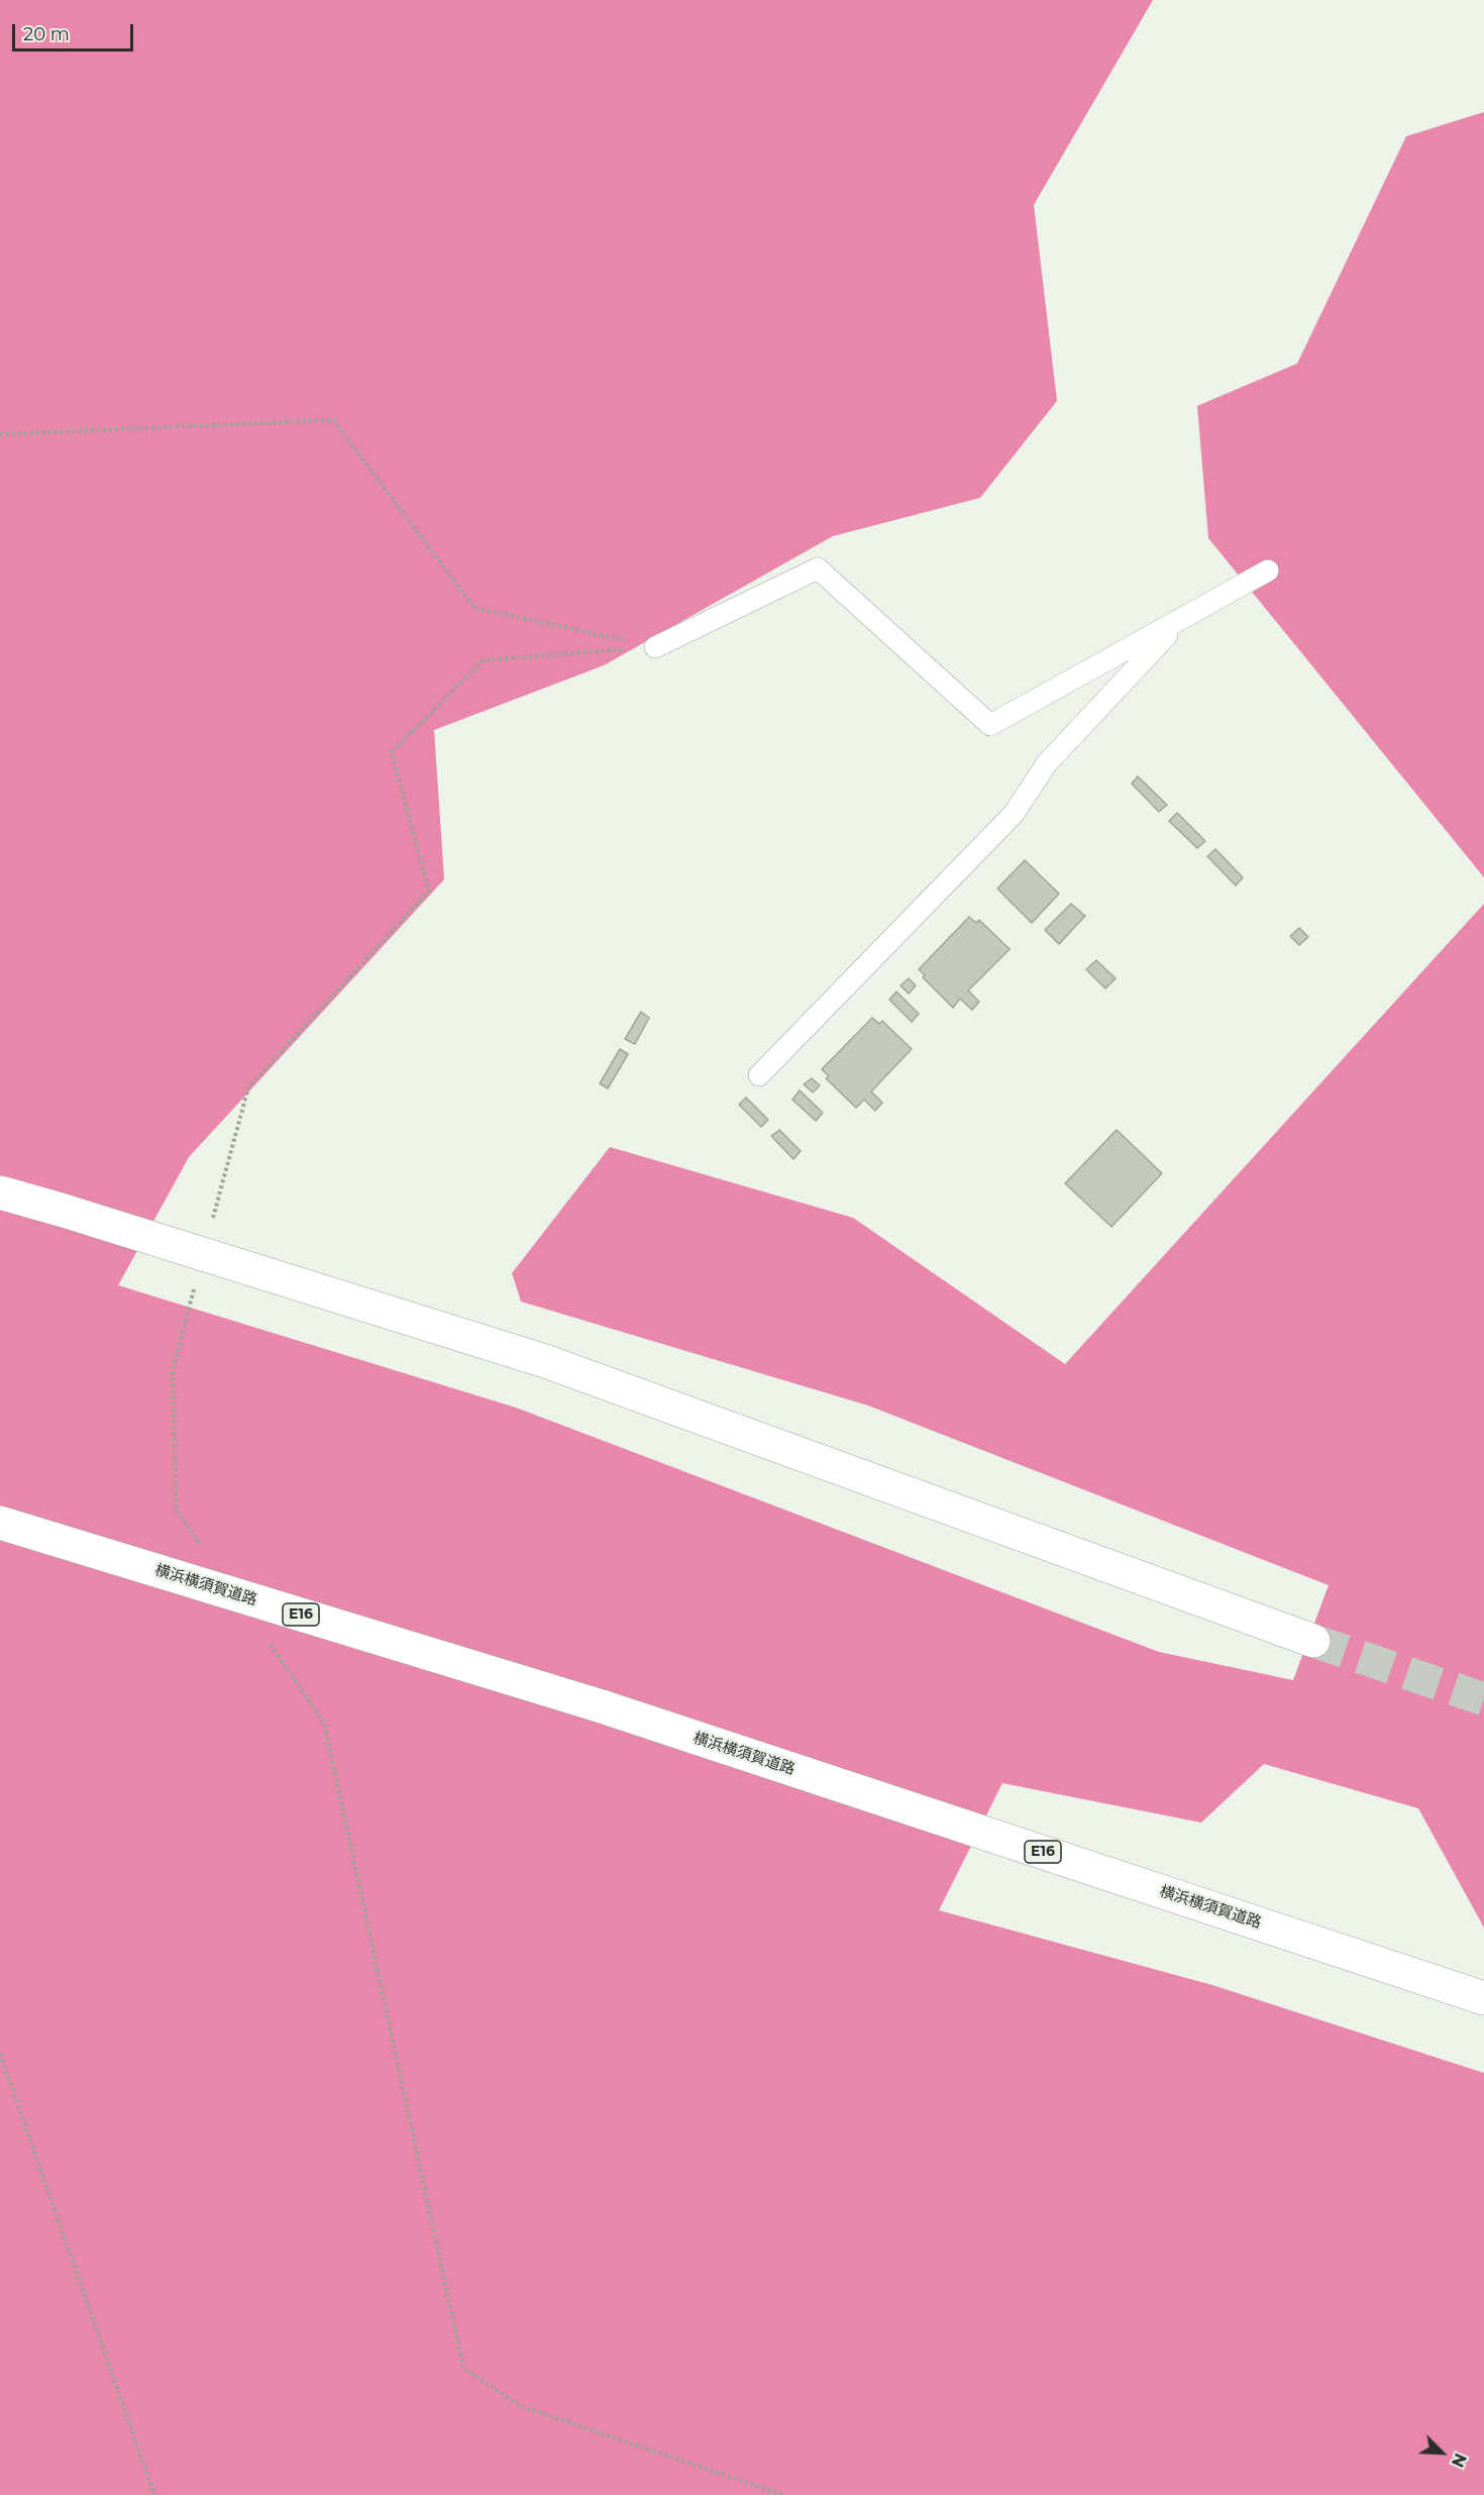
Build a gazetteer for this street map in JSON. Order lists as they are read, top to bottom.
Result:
{
  "streets": {
    "highway": ["横浜横須賀道路", "E16"]
  },
  "scale_bar": "20 m",
  "north": "bottom right"
}
